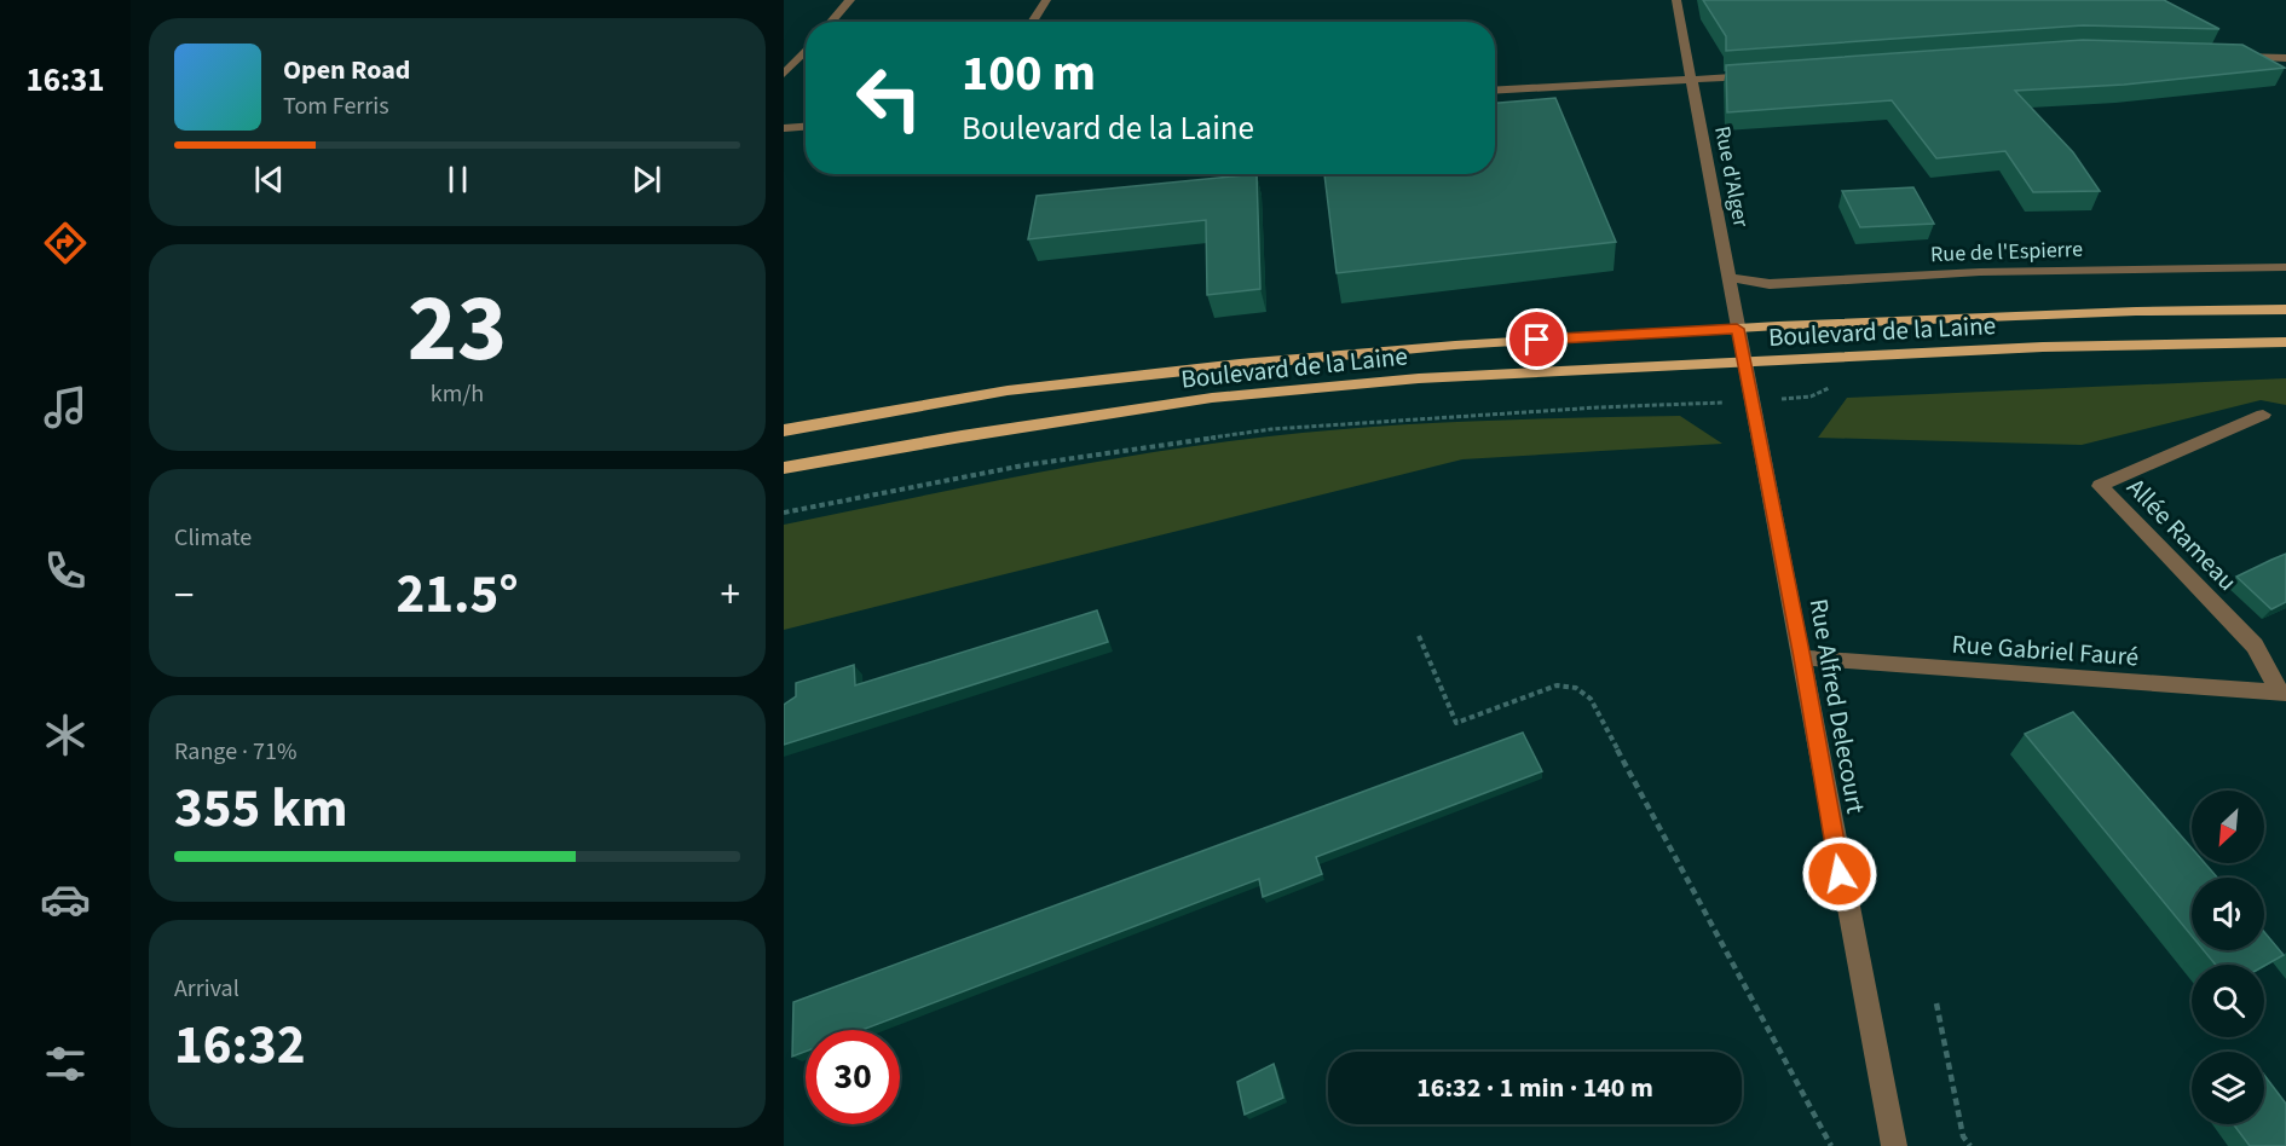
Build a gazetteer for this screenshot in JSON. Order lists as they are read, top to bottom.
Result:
{
  "streets": {
    "main road": ["Boulevard de la Laine"],
    "street": [
      "Rue d'Alger",
      "Rue de l'Espierre",
      "Allée Rameau",
      "Rue Gabriel Fauré",
      "Rue Alfred Delecourt"
    ]
  },
  "crossings": [
    ["Rue d'Alger", "Rue de l'Espierre"],
    ["Rue d'Alger", "Boulevard de la Laine"],
    ["Rue d'Alger", "Rue Alfred Delecourt"],
    ["Boulevard de la Laine", "Rue Alfred Delecourt"],
    ["Allée Rameau", "Rue Gabriel Fauré"],
    ["Rue Gabriel Fauré", "Rue Alfred Delecourt"]
  ],
  "north": "bottom left",
  "page": {
    "tabs": "16:31",
    "turn": ["100 m", "Boulevard de la Laine"],
    "song": ["Open Road", "Tom Ferris"],
    "tile": [
      ["23", "km/h"],
      "Climate",
      ["Range · 71%", "355 km"],
      ["Arrival", "16:32"]
    ],
    "heat": ["−", "21.5°", "+"],
    "limit": "30",
    "trip": "16:32 · 1 min · 140 m"
  }
}
